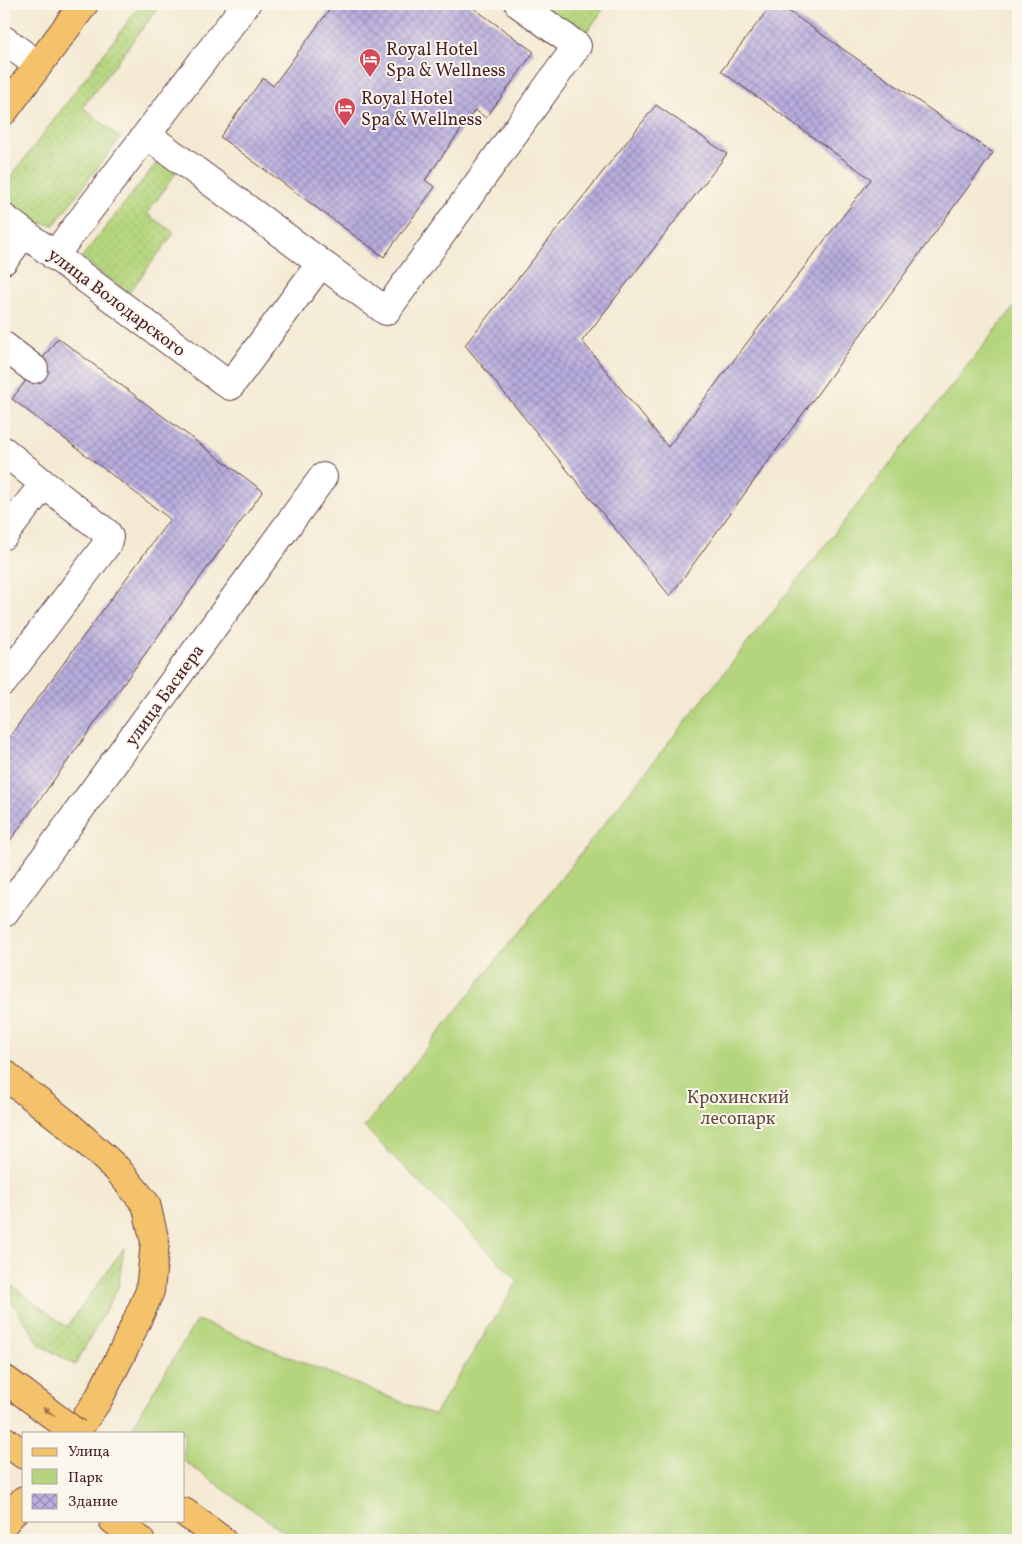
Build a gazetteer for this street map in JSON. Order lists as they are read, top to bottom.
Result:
{
  "streets": {
    "street": ["улица Володарского", "улица Баснера"]
  },
  "parks": ["Крохинский лесопарк"],
  "places": {
    "hotel": ["Royal Hotel Spa & Wellness", "Royal Hotel Spa & Wеllness"]
  },
  "legend": ["Улица", "Парк", "Здание"]
}
